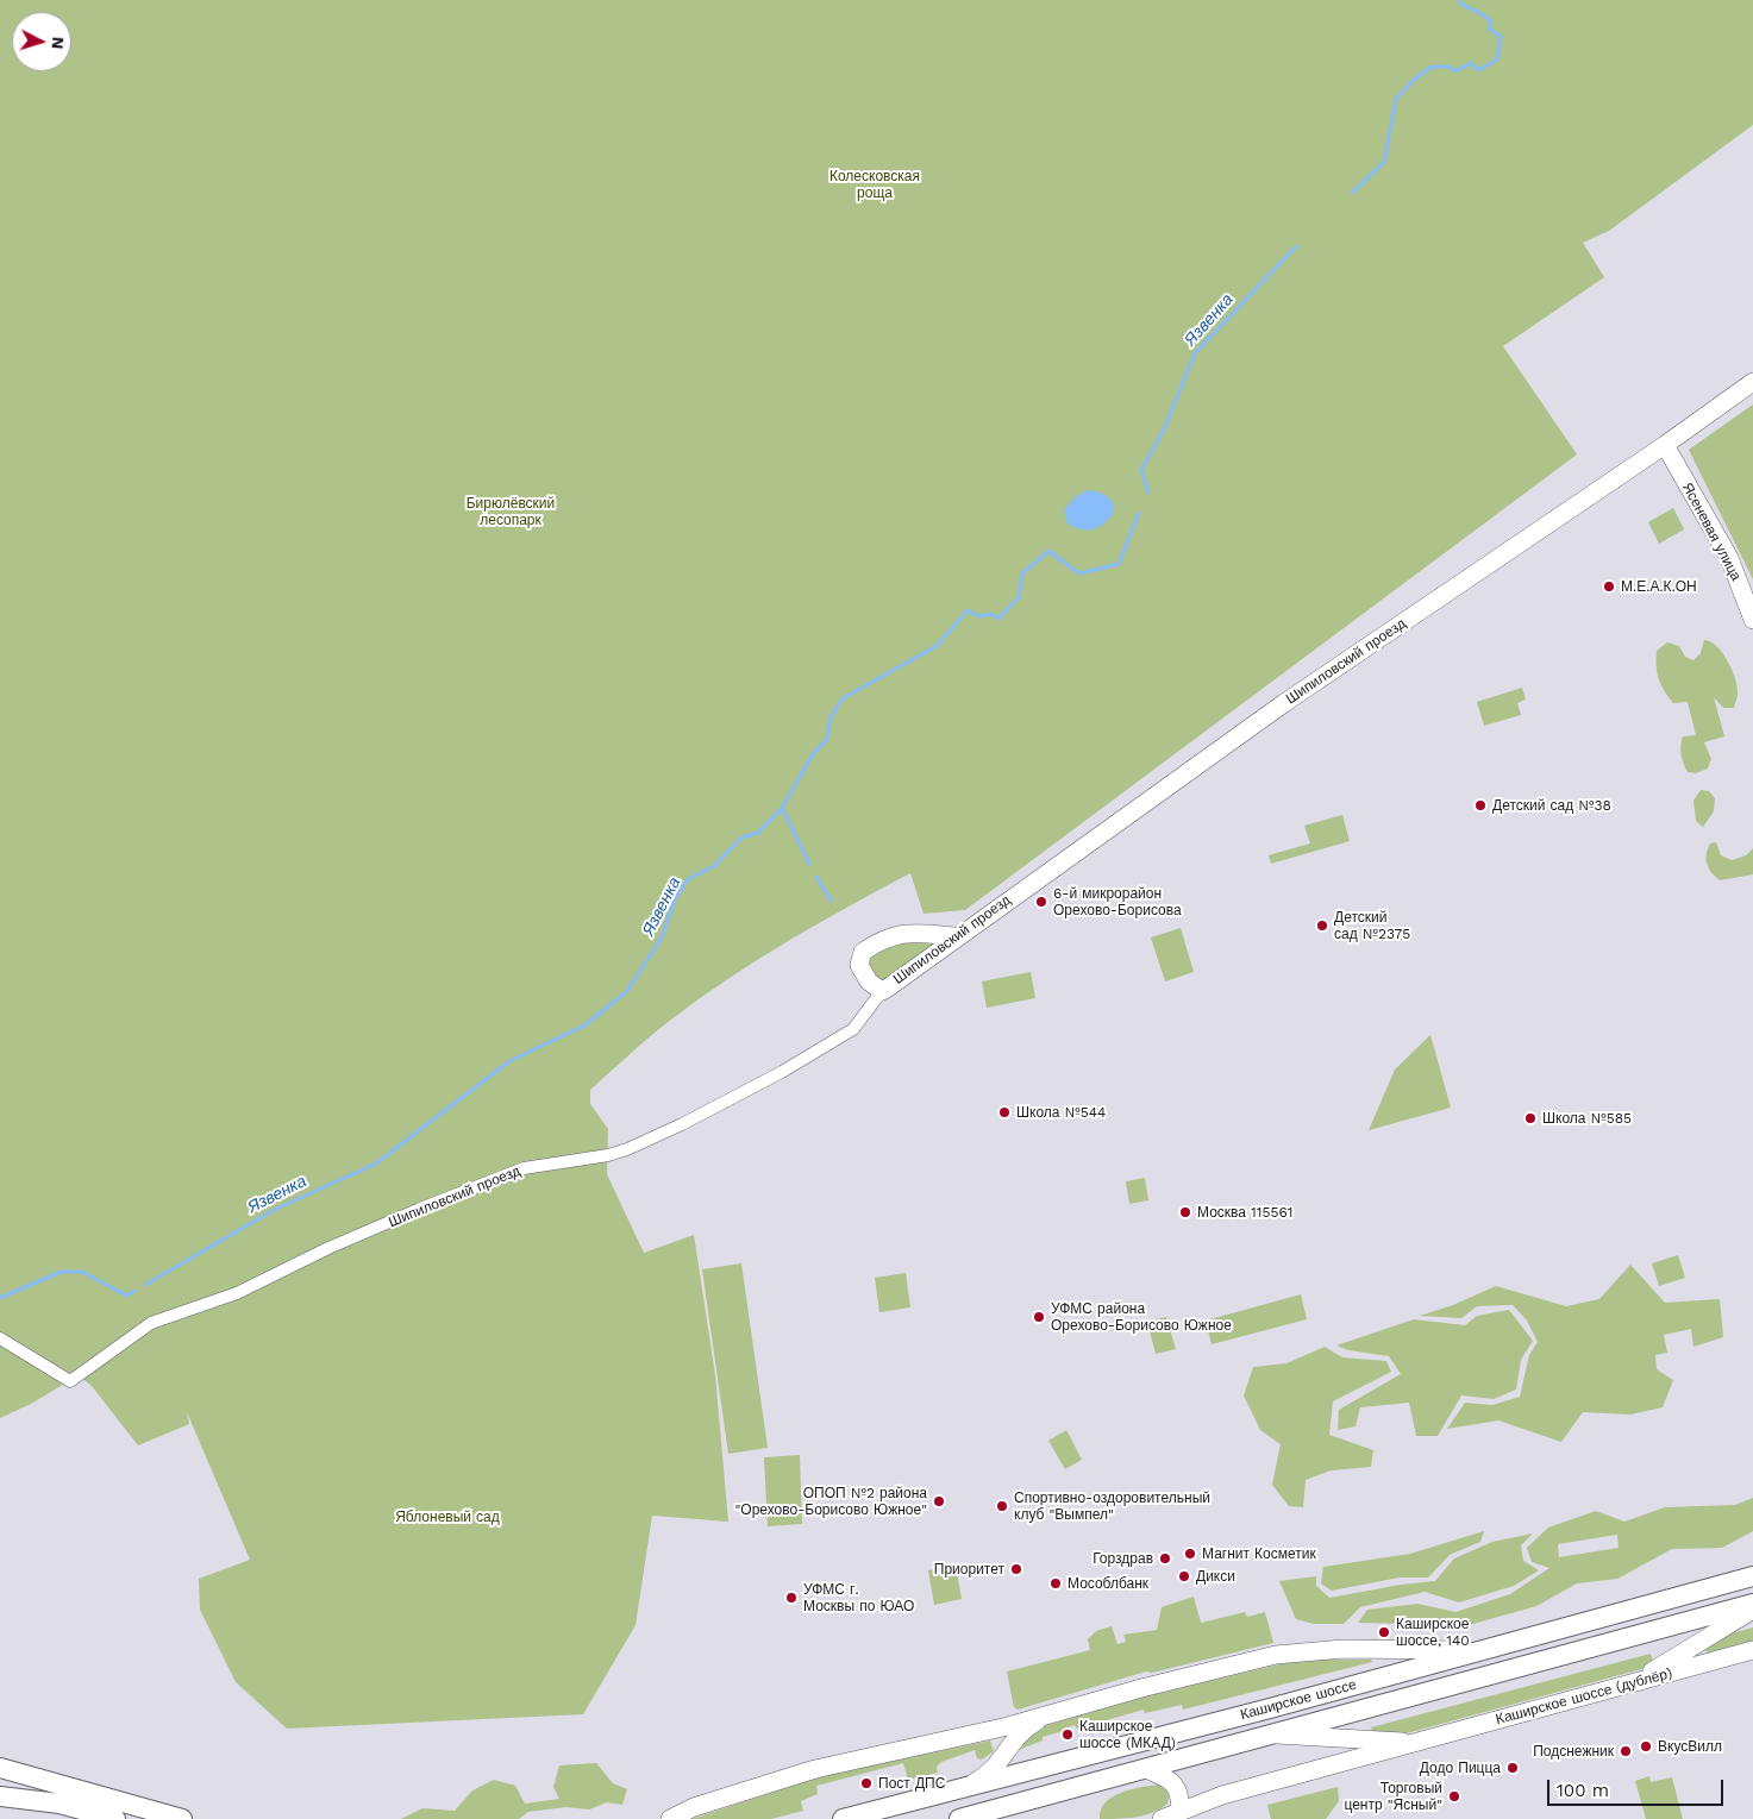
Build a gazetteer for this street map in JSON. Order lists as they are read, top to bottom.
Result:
{
  "streets": {
    "main road": [
      "Ясеневая улица",
      "Шипиловский проезд",
      "Каширское шоссе (дублёр)",
      "Каширское шоссе"
    ]
  },
  "crossings": [
    ["Ясеневая улица", "Шипиловский проезд"]
  ],
  "water": ["Язвенка"],
  "parks": ["Колесковская роща", "Бирюлёвский лесопарк", "Яблоневый сад"],
  "places": [
    "М.Е.А.К.ОН",
    "Детский сад №38",
    "6-й микрорайон Орехово-Борисова",
    "Детский сад №2375",
    "Школа №544",
    "Школа №585",
    "Москва 115561",
    "УФМС района Орехово-Борисово Южное",
    "ОПОП №2 района \"Орехово-Борисово Южное\"",
    "Спортивно-оздоровительный клуб \"Вымпел\"",
    "Магнит Косметик",
    "Горздрав",
    "Приоритет",
    "Дикси",
    "Мособлбанк",
    "УФМС г. Москвы по ЮАО",
    "Каширское шоссе, 140",
    "Каширское шоссе (МКАД)",
    "ВкусВилл",
    "Подснежник",
    "Додо Пицца",
    "Пост ДПС",
    "Торговый центр \"Ясный\""
  ],
  "scale_bar": "100 m",
  "north": "right"
}
